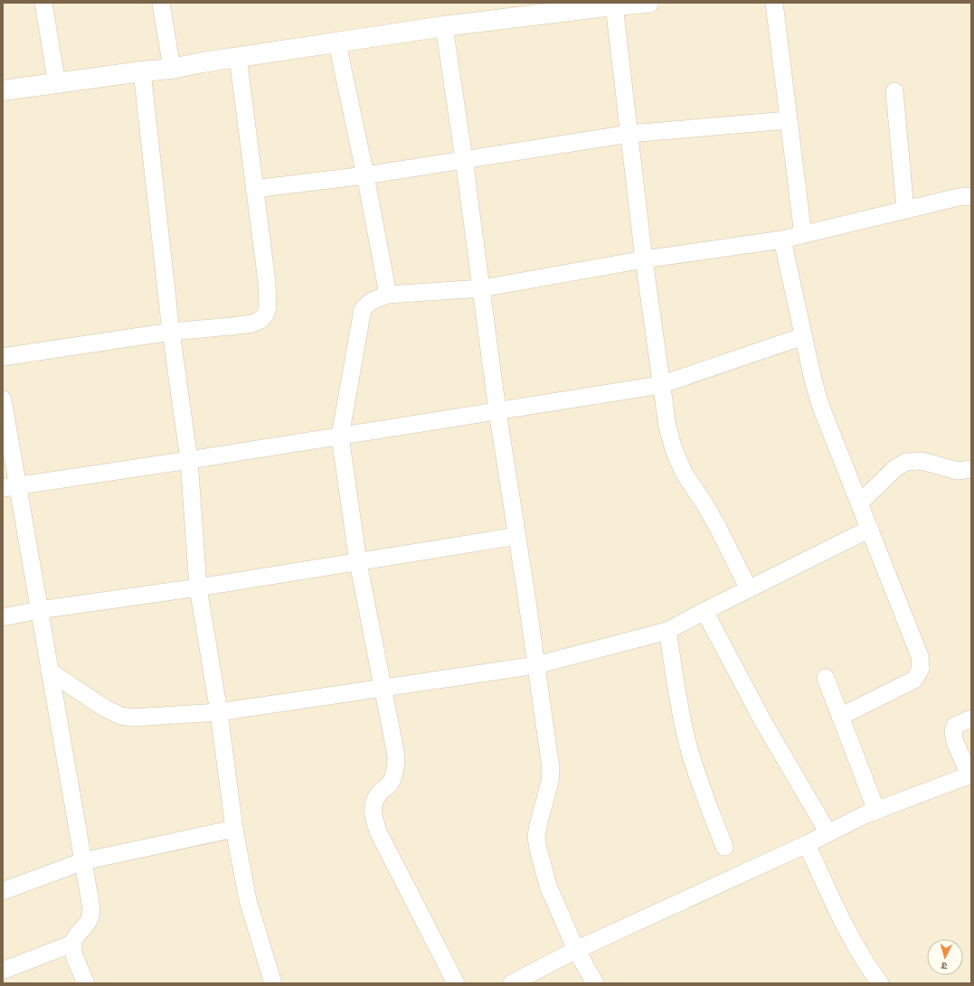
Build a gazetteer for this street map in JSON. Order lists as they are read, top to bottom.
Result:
{
  "north": "bottom"
}
